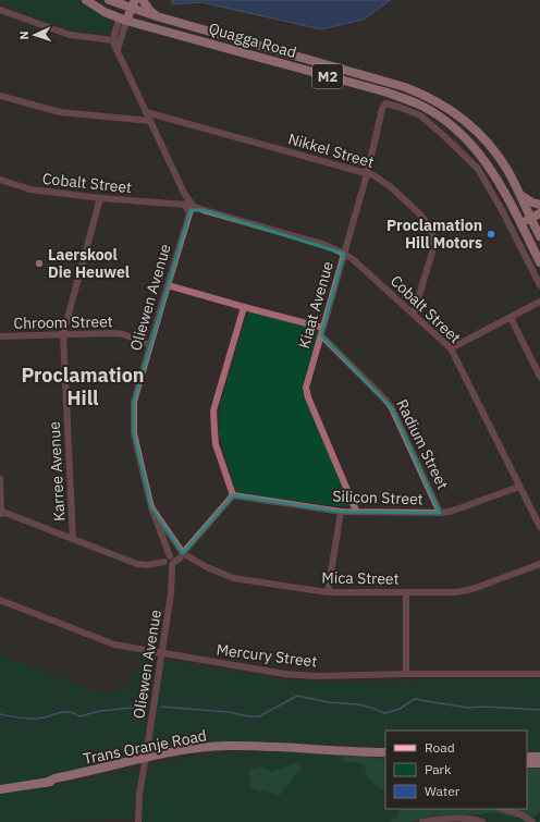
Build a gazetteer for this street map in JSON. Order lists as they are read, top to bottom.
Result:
{
  "streets": {
    "main road": ["Quagga Road", "M2", "Trans Oranje Road"],
    "street": [
      "Nikkel Street",
      "Cobalt Street",
      "Oliewen Avenue",
      "Kiaat Avenue",
      "Chroom Street",
      "Radium Street",
      "Karree Avenue",
      "Silicon Street",
      "Mica Street",
      "Mercury Street"
    ]
  },
  "crossings": [
    ["Nikkel Street", "Cobalt Street"],
    ["Nikkel Street", "Oliewen Avenue"],
    ["Nikkel Street", "Kiaat Avenue"],
    ["Cobalt Street", "Oliewen Avenue"],
    ["Cobalt Street", "Kiaat Avenue"],
    ["Cobalt Street", "Karree Avenue"],
    ["Cobalt Street", "Silicon Street"],
    ["Oliewen Avenue", "Chroom Street"],
    ["Oliewen Avenue", "Mica Street"],
    ["Oliewen Avenue", "Mercury Street"],
    ["Oliewen Avenue", "Trans Oranje Road"],
    ["Kiaat Avenue", "Radium Street"],
    ["Kiaat Avenue", "Silicon Street"],
    ["Chroom Street", "Karree Avenue"],
    ["Radium Street", "Silicon Street"]
  ],
  "districts": ["Proclamation Hill"],
  "places": ["Proclamation Hill Motors", "Laerskool Die Heuwel"],
  "legend": ["Road", "Park", "Water"],
  "north": "left"
}
